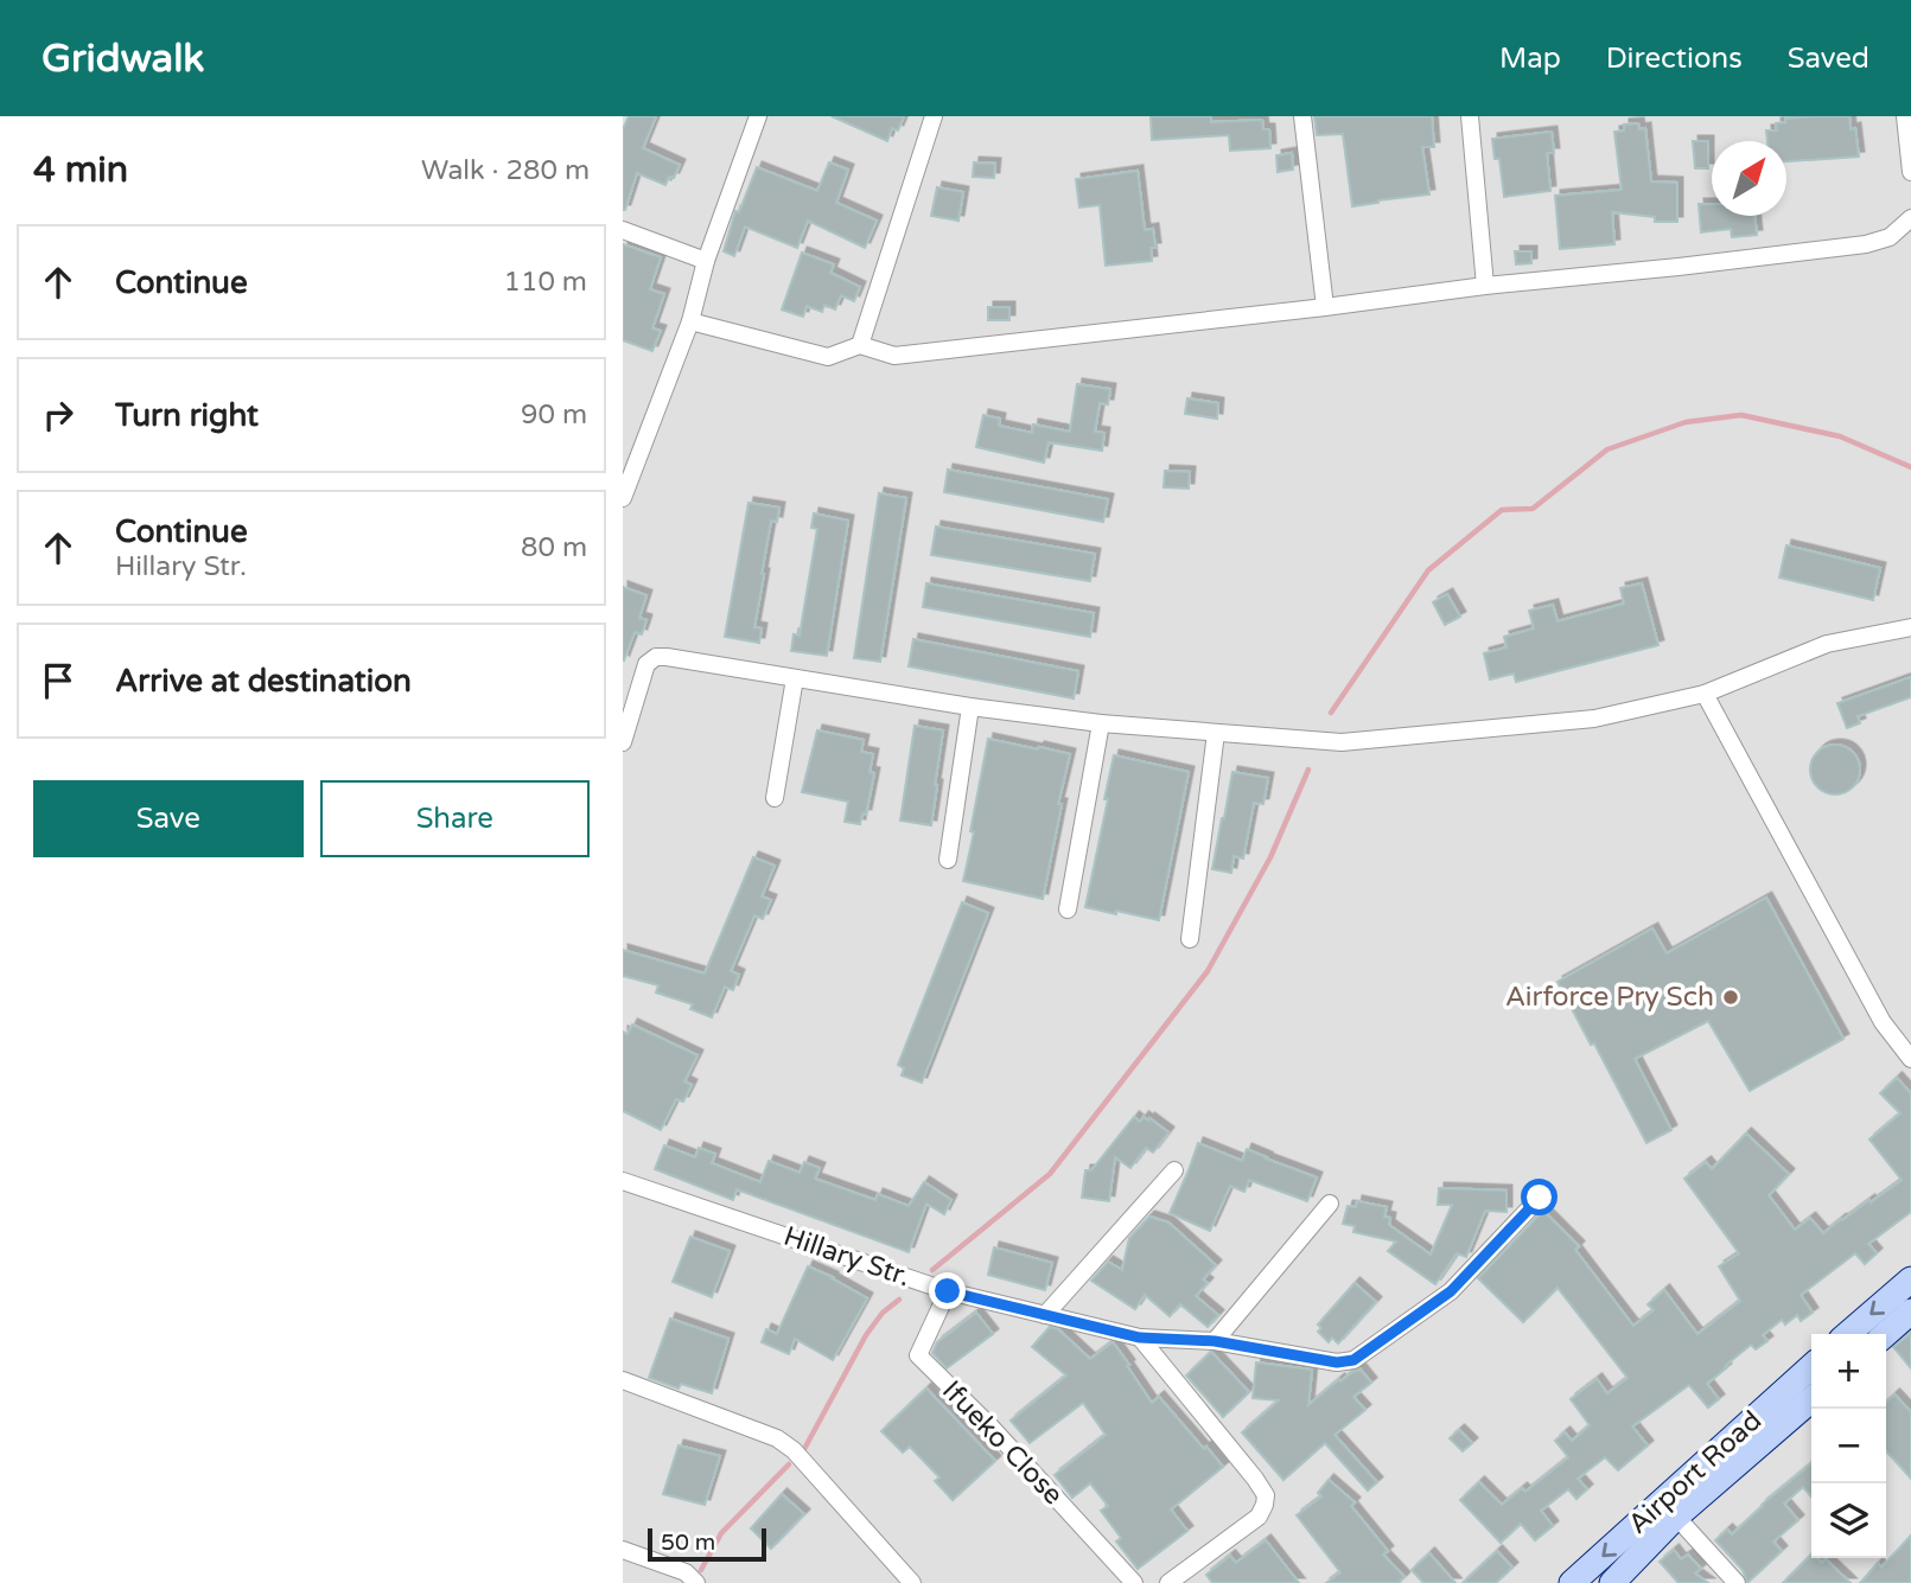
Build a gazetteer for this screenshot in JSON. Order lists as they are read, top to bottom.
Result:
{
  "streets": {
    "main road": ["Airport Road"],
    "street": ["Hillary Str.", "Ifueko Close"]
  },
  "crossings": [
    ["Hillary Str.", "Ifueko Close"]
  ],
  "places": ["Airforce Pry Sch"],
  "scale_bar": "50 m",
  "north": "top right",
  "page": {
    "header": "Gridwalk",
    "nav": ["Map", "Directions", "Saved"],
    "heading": ["4 min", "Walk · 280 m"],
    "list": [
      ["Continue", "110 m"],
      ["Turn right", "90 m"],
      ["Continue", "Hillary Str.", "80 m"],
      "Arrive at destination"
    ],
    "buttons": ["Save", "Share"],
    "map_buttons": ["+", "−"],
    "scale": "50 m"
  }
}
